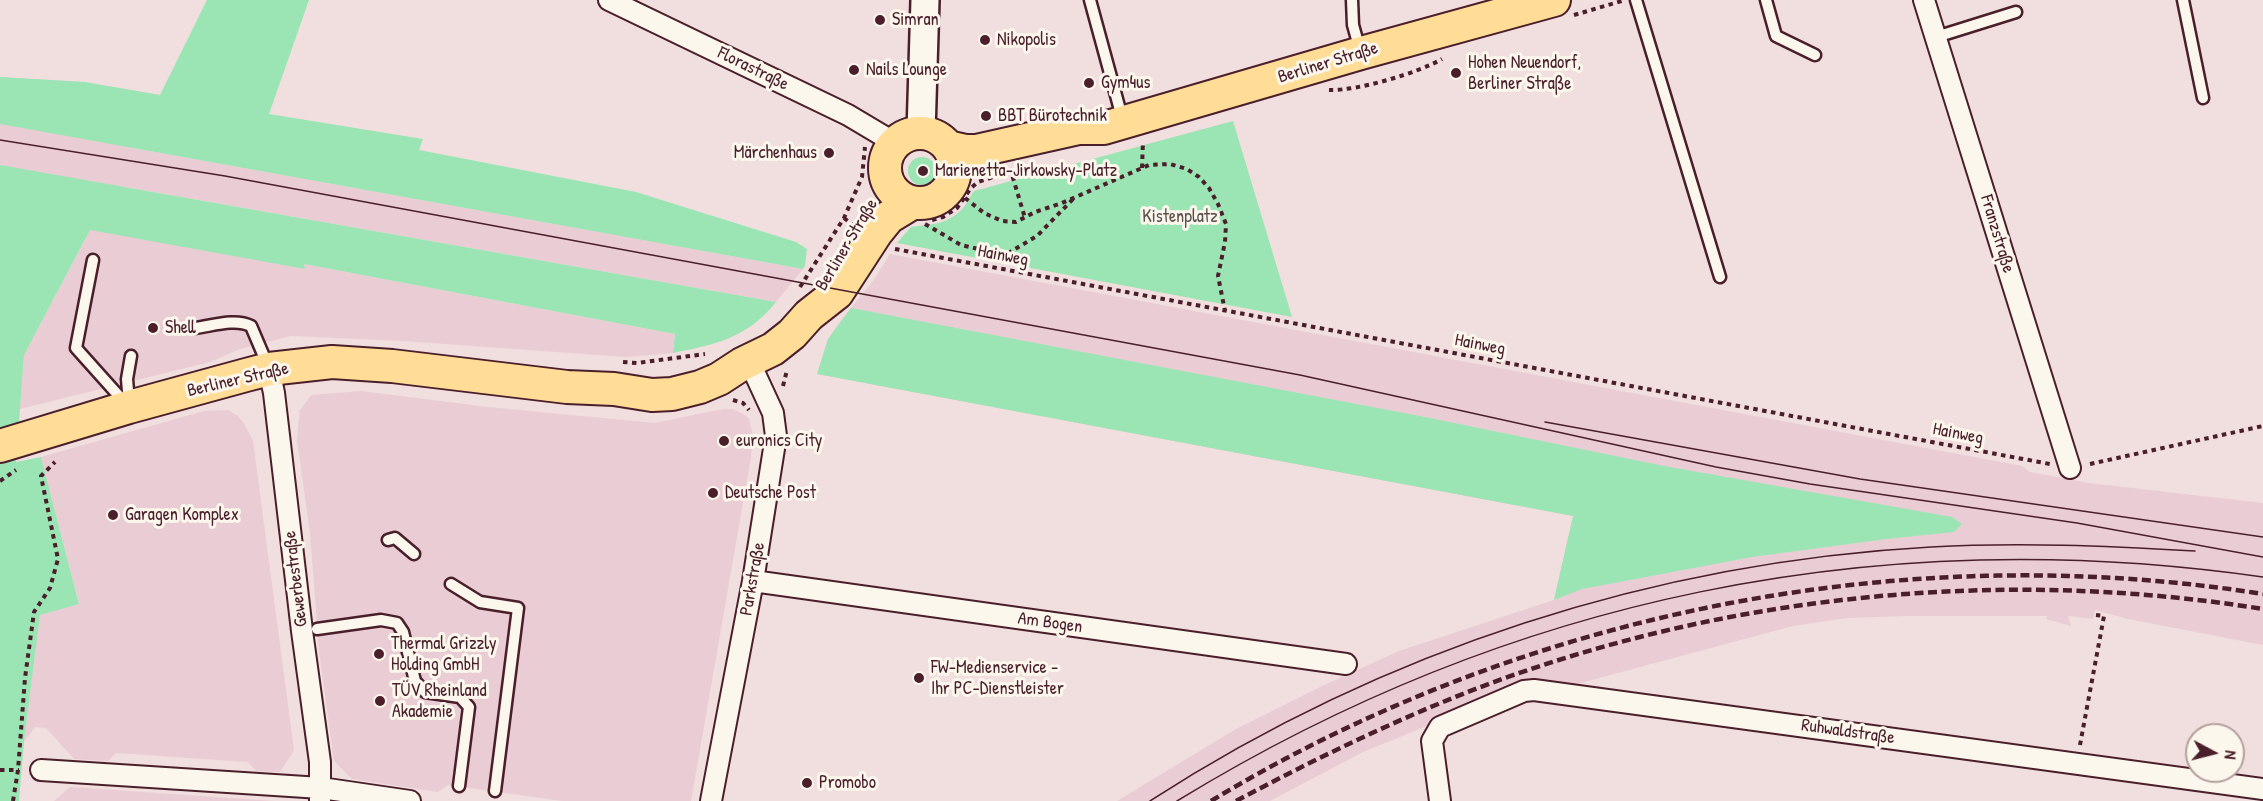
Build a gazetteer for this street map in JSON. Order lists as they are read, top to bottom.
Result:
{
  "streets": {
    "main road": ["Berliner Straße"],
    "street": [
      "Florastraße",
      "Franzstraße",
      "Gewerbestraße",
      "Parkstraße",
      "Am Bogen",
      "Ruhwaldstraße"
    ],
    "path": ["Hainweg"]
  },
  "crossings": [
    ["Berliner Straße", "Florastraße"],
    ["Berliner Straße", "Gewerbestraße"],
    ["Berliner Straße", "Parkstraße"],
    ["Franzstraße", "Hainweg"],
    ["Parkstraße", "Am Bogen"]
  ],
  "parks": ["Kistenplatz"],
  "places": [
    "Simran",
    "Nikopolis",
    "Nails Lounge",
    "Hohen Neuendorf, Berliner Straße",
    "Gym4us",
    "BBT Bürotechnik",
    "Märchenhaus",
    "Marienetta-Jirkowsky-Platz",
    "Shell",
    "euronics City",
    "Deutsche Post",
    "Garagen Komplex",
    "Thermal Grizzly Holding GmbH",
    "FW-Medienservice - Ihr PC-Dienstleister",
    "TÜV Rheinland Akademie",
    "Promobo"
  ],
  "north": "right"
}
